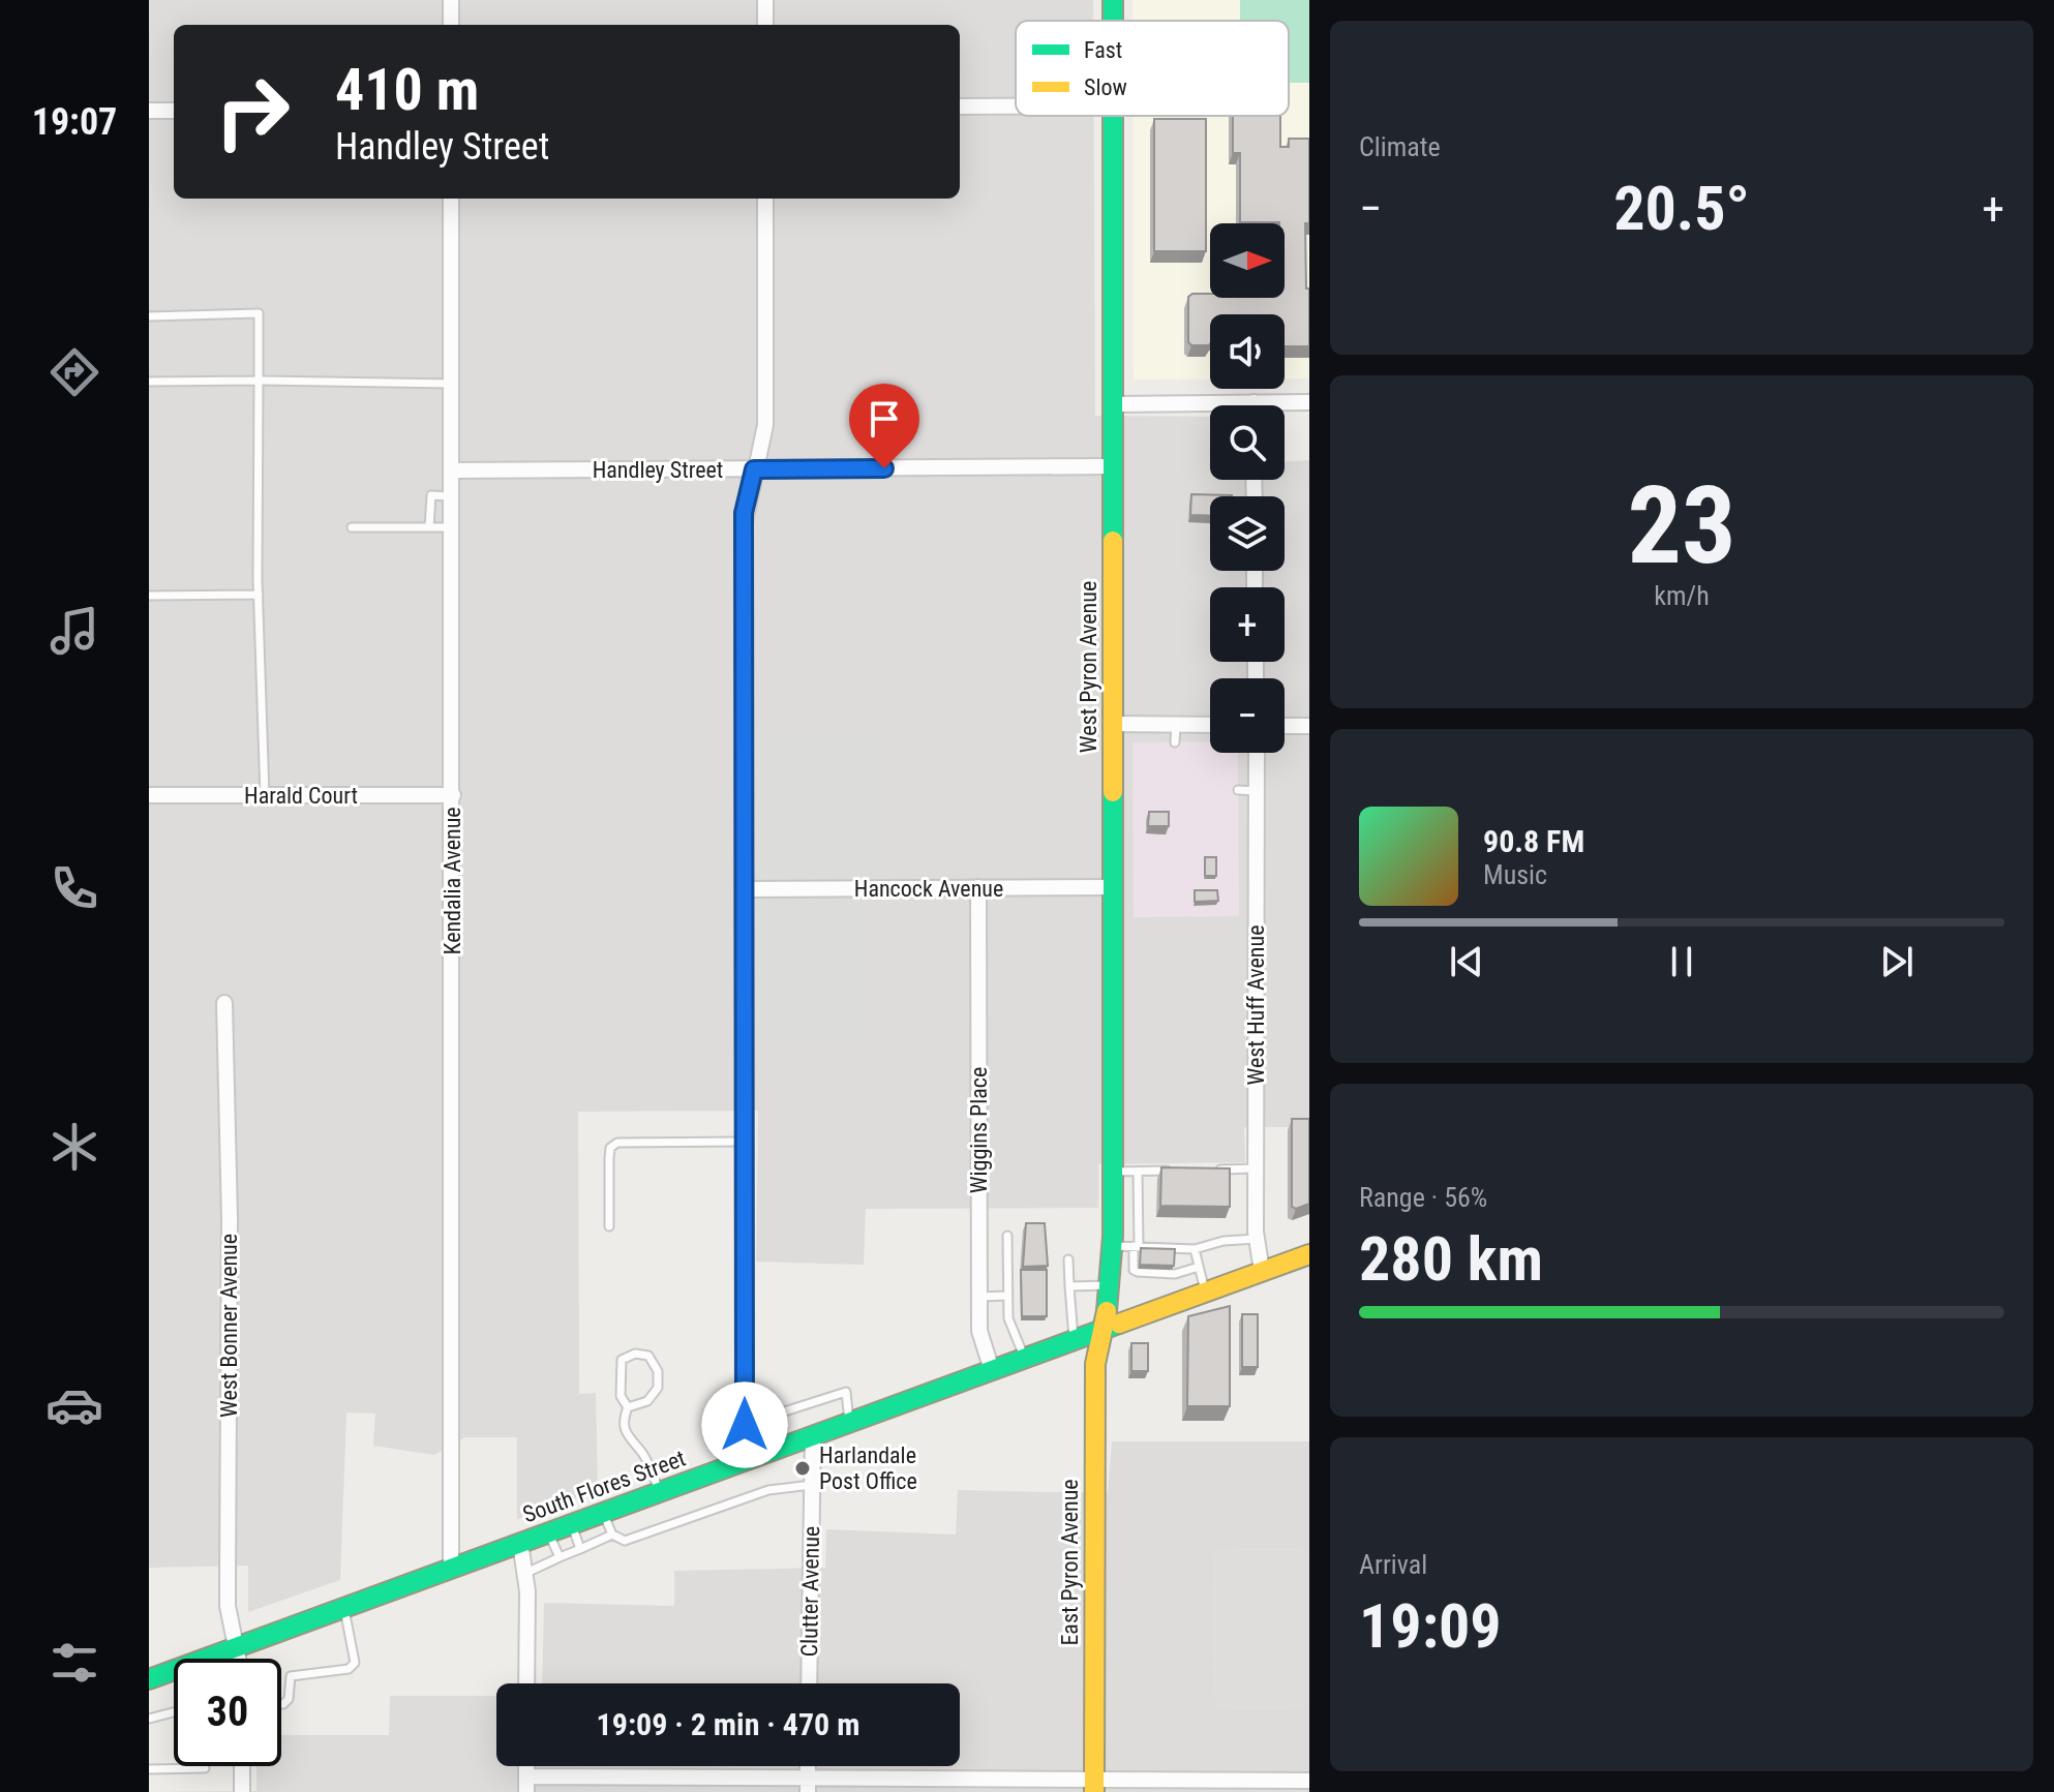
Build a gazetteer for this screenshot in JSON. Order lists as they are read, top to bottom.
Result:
{
  "streets": {
    "street": [
      "Handley Street",
      "West Pyron Avenue",
      "Harald Court",
      "Kendalia Avenue",
      "Hancock Avenue",
      "West Huff Avenue",
      "Wiggins Place",
      "West Bonner Avenue",
      "South Flores Street",
      "East Pyron Avenue",
      "Clutter Avenue"
    ]
  },
  "crossings": [
    ["Handley Street", "West Pyron Avenue"],
    ["Handley Street", "Kendalia Avenue"],
    ["West Pyron Avenue", "Hancock Avenue"],
    ["West Pyron Avenue", "South Flores Street"],
    ["West Pyron Avenue", "East Pyron Avenue"],
    ["Harald Court", "Kendalia Avenue"],
    ["Kendalia Avenue", "South Flores Street"],
    ["Hancock Avenue", "Wiggins Place"],
    ["West Huff Avenue", "South Flores Street"],
    ["Wiggins Place", "South Flores Street"],
    ["West Bonner Avenue", "South Flores Street"],
    ["South Flores Street", "East Pyron Avenue"],
    ["South Flores Street", "Clutter Avenue"]
  ],
  "places": ["Harlandale Post Office"],
  "legend": ["Fast", "Slow"],
  "north": "right",
  "page": {
    "tabs": "19:07",
    "tile": [
      "Climate",
      ["23", "km/h"],
      ["Range · 56%", "280 km"],
      ["Arrival", "19:09"]
    ],
    "turn": ["410 m", "Handley Street"],
    "heat": ["−", "20.5°", "+"],
    "map_buttons": ["+", "−"],
    "song": ["90.8 FM", "Music"],
    "limit": "30",
    "trip": "19:09 · 2 min · 470 m"
  }
}
